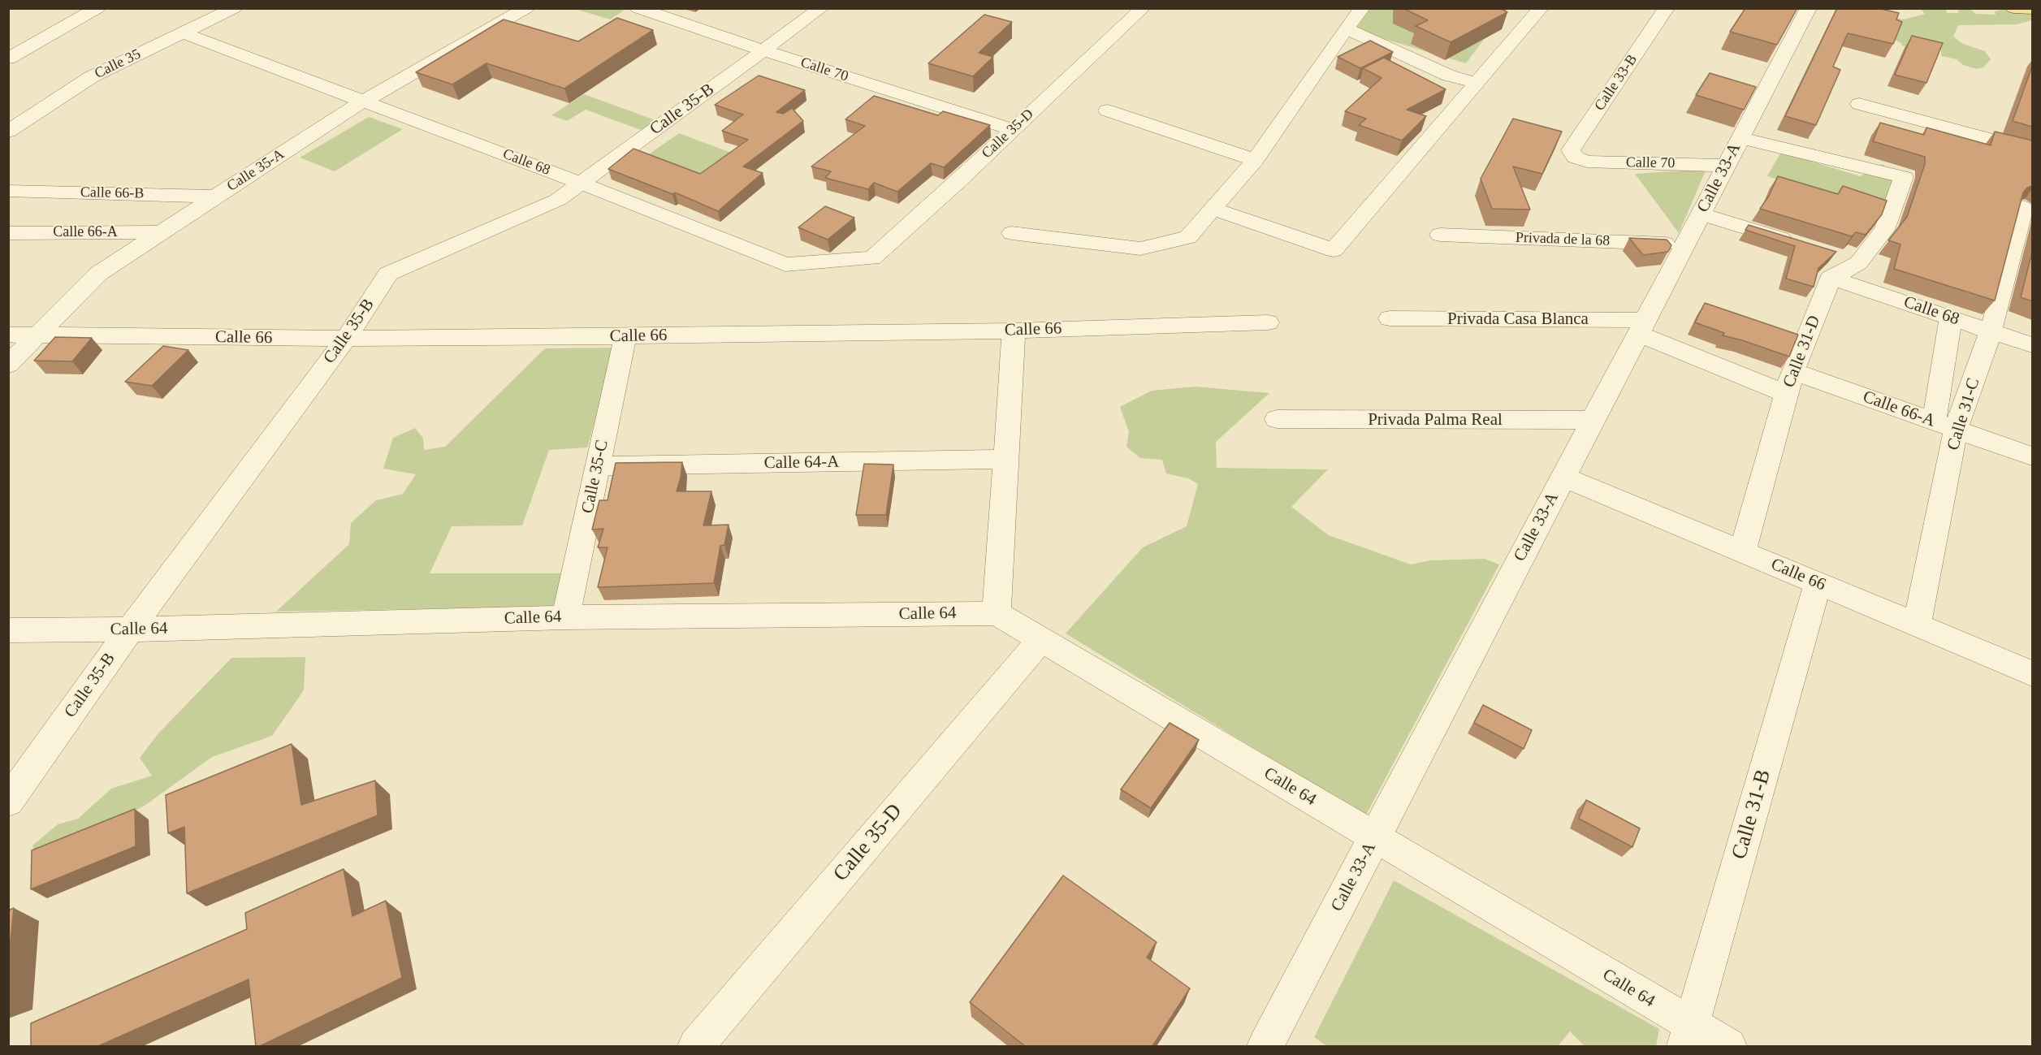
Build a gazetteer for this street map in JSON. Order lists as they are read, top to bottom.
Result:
{
  "streets": {
    "street": [
      "Calle 35",
      "Calle 70",
      "Calle 33-B",
      "Calle 35-B",
      "Calle 35-D",
      "Calle 68",
      "Calle 35-A",
      "Calle 33-A",
      "Calle 66-B",
      "Calle 66-A",
      "Privada de la 68",
      "Privada Casa Blanca",
      "Calle 66",
      "Calle 31-D",
      "Calle 31-C",
      "Privada Palma Real",
      "Calle 64-A",
      "Calle 35-C",
      "Calle 64",
      "Calle 31-B"
    ]
  },
  "crossings": [
    ["Calle 35", "Calle 68"],
    ["Calle 70", "Calle 33-B"],
    ["Calle 70", "Calle 35-B"],
    ["Calle 70", "Calle 35-D"],
    ["Calle 70", "Calle 33-A"],
    ["Calle 35-B", "Calle 68"],
    ["Calle 35-B", "Calle 66"],
    ["Calle 35-B", "Calle 64"],
    ["Calle 35-D", "Calle 68"],
    ["Calle 35-D", "Calle 64"],
    ["Calle 68", "Calle 35-A"],
    ["Calle 68", "Calle 31-D"],
    ["Calle 68", "Calle 31-C"],
    ["Calle 35-A", "Calle 66-B"],
    ["Calle 35-A", "Calle 66-A"],
    ["Calle 35-A", "Calle 66"],
    ["Calle 33-A", "Calle 66-A"],
    ["Calle 33-A", "Privada de la 68"],
    ["Calle 33-A", "Privada Casa Blanca"],
    ["Calle 33-A", "Calle 66"],
    ["Calle 33-A", "Privada Palma Real"],
    ["Calle 33-A", "Calle 64"],
    ["Calle 66-A", "Privada Casa Blanca"],
    ["Calle 66-A", "Calle 31-D"],
    ["Calle 66-A", "Calle 31-C"],
    ["Calle 66", "Calle 31-D"],
    ["Calle 66", "Calle 31-C"],
    ["Calle 66", "Calle 35-C"],
    ["Calle 66", "Calle 31-B"],
    ["Calle 64-A", "Calle 35-C"],
    ["Calle 35-C", "Calle 64"],
    ["Calle 64", "Calle 31-B"]
  ]
}
